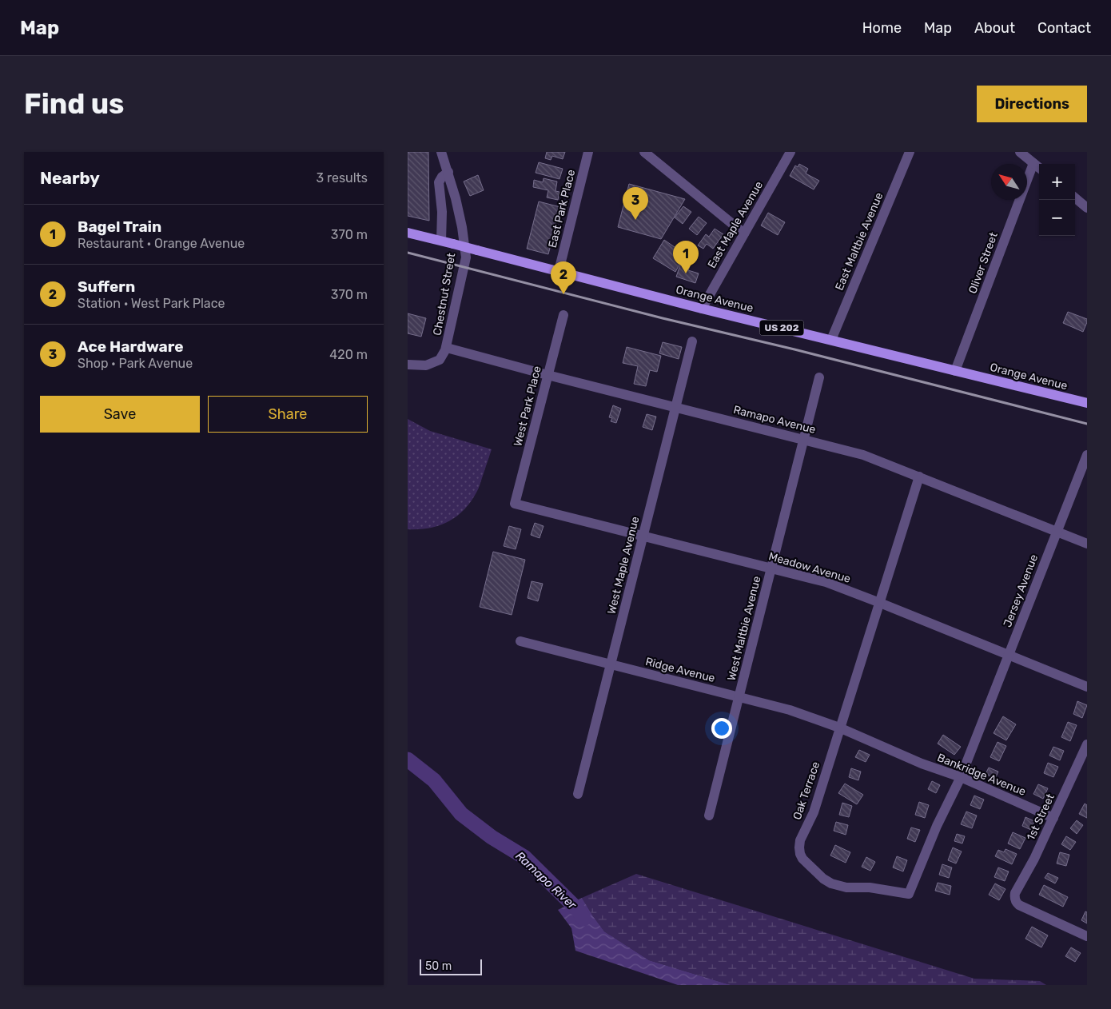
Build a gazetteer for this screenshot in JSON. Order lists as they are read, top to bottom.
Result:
{
  "streets": {
    "main road": ["Orange Avenue", "US 202"],
    "street": [
      "East Park Place",
      "East Maple Avenue",
      "East Maltbie Avenue",
      "Oliver Street",
      "Chestnut Street",
      "West Park Place",
      "Ramapo Avenue",
      "West Maple Avenue",
      "Meadow Avenue",
      "Jersey Avenue",
      "West Maltbie Avenue",
      "Ridge Avenue",
      "Bankridge Avenue",
      "Oak Terrace",
      "1st Street"
    ]
  },
  "crossings": [
    ["East Park Place", "Orange Avenue"],
    ["East Maple Avenue", "Orange Avenue"],
    ["East Maltbie Avenue", "Orange Avenue"],
    ["Oliver Street", "Orange Avenue"],
    ["Chestnut Street", "Ramapo Avenue"],
    ["West Park Place", "Ramapo Avenue"],
    ["West Park Place", "Meadow Avenue"],
    ["Ramapo Avenue", "West Maple Avenue"],
    ["Ramapo Avenue", "Jersey Avenue"],
    ["Ramapo Avenue", "West Maltbie Avenue"],
    ["Ramapo Avenue", "Oak Terrace"],
    ["West Maple Avenue", "Meadow Avenue"],
    ["West Maple Avenue", "Ridge Avenue"],
    ["Meadow Avenue", "Jersey Avenue"],
    ["Meadow Avenue", "West Maltbie Avenue"],
    ["Meadow Avenue", "Oak Terrace"],
    ["Jersey Avenue", "Oak Terrace"],
    ["West Maltbie Avenue", "Ridge Avenue"],
    ["Ridge Avenue", "Bankridge Avenue"],
    ["Ridge Avenue", "Oak Terrace"],
    ["Bankridge Avenue", "Oak Terrace"],
    ["Bankridge Avenue", "1st Street"]
  ],
  "water": ["Ramapo River"],
  "scale_bar": "50 m",
  "north": "top left",
  "page": {
    "header": "Map",
    "nav": [
      "Home",
      "Map",
      "About",
      "Contact"
    ],
    "buttons": [
      "Directions",
      ["Save", "Share"]
    ],
    "title": "Find us",
    "heading": ["Nearby", "3 results"],
    "map_buttons": ["+", "−"],
    "pins": ["3", "1", "2"],
    "list": [
      {
        "mark": "1",
        "name": "Bagel Train",
        "note": "Restaurant · Orange Avenue",
        "value": "370 m"
      },
      {
        "mark": "2",
        "name": "Suffern",
        "note": "Station · West Park Place",
        "value": "370 m"
      },
      {
        "mark": "3",
        "name": "Ace Hardware",
        "note": "Shop · Park Avenue",
        "value": "420 m"
      }
    ],
    "scale": "50 m"
  }
}
